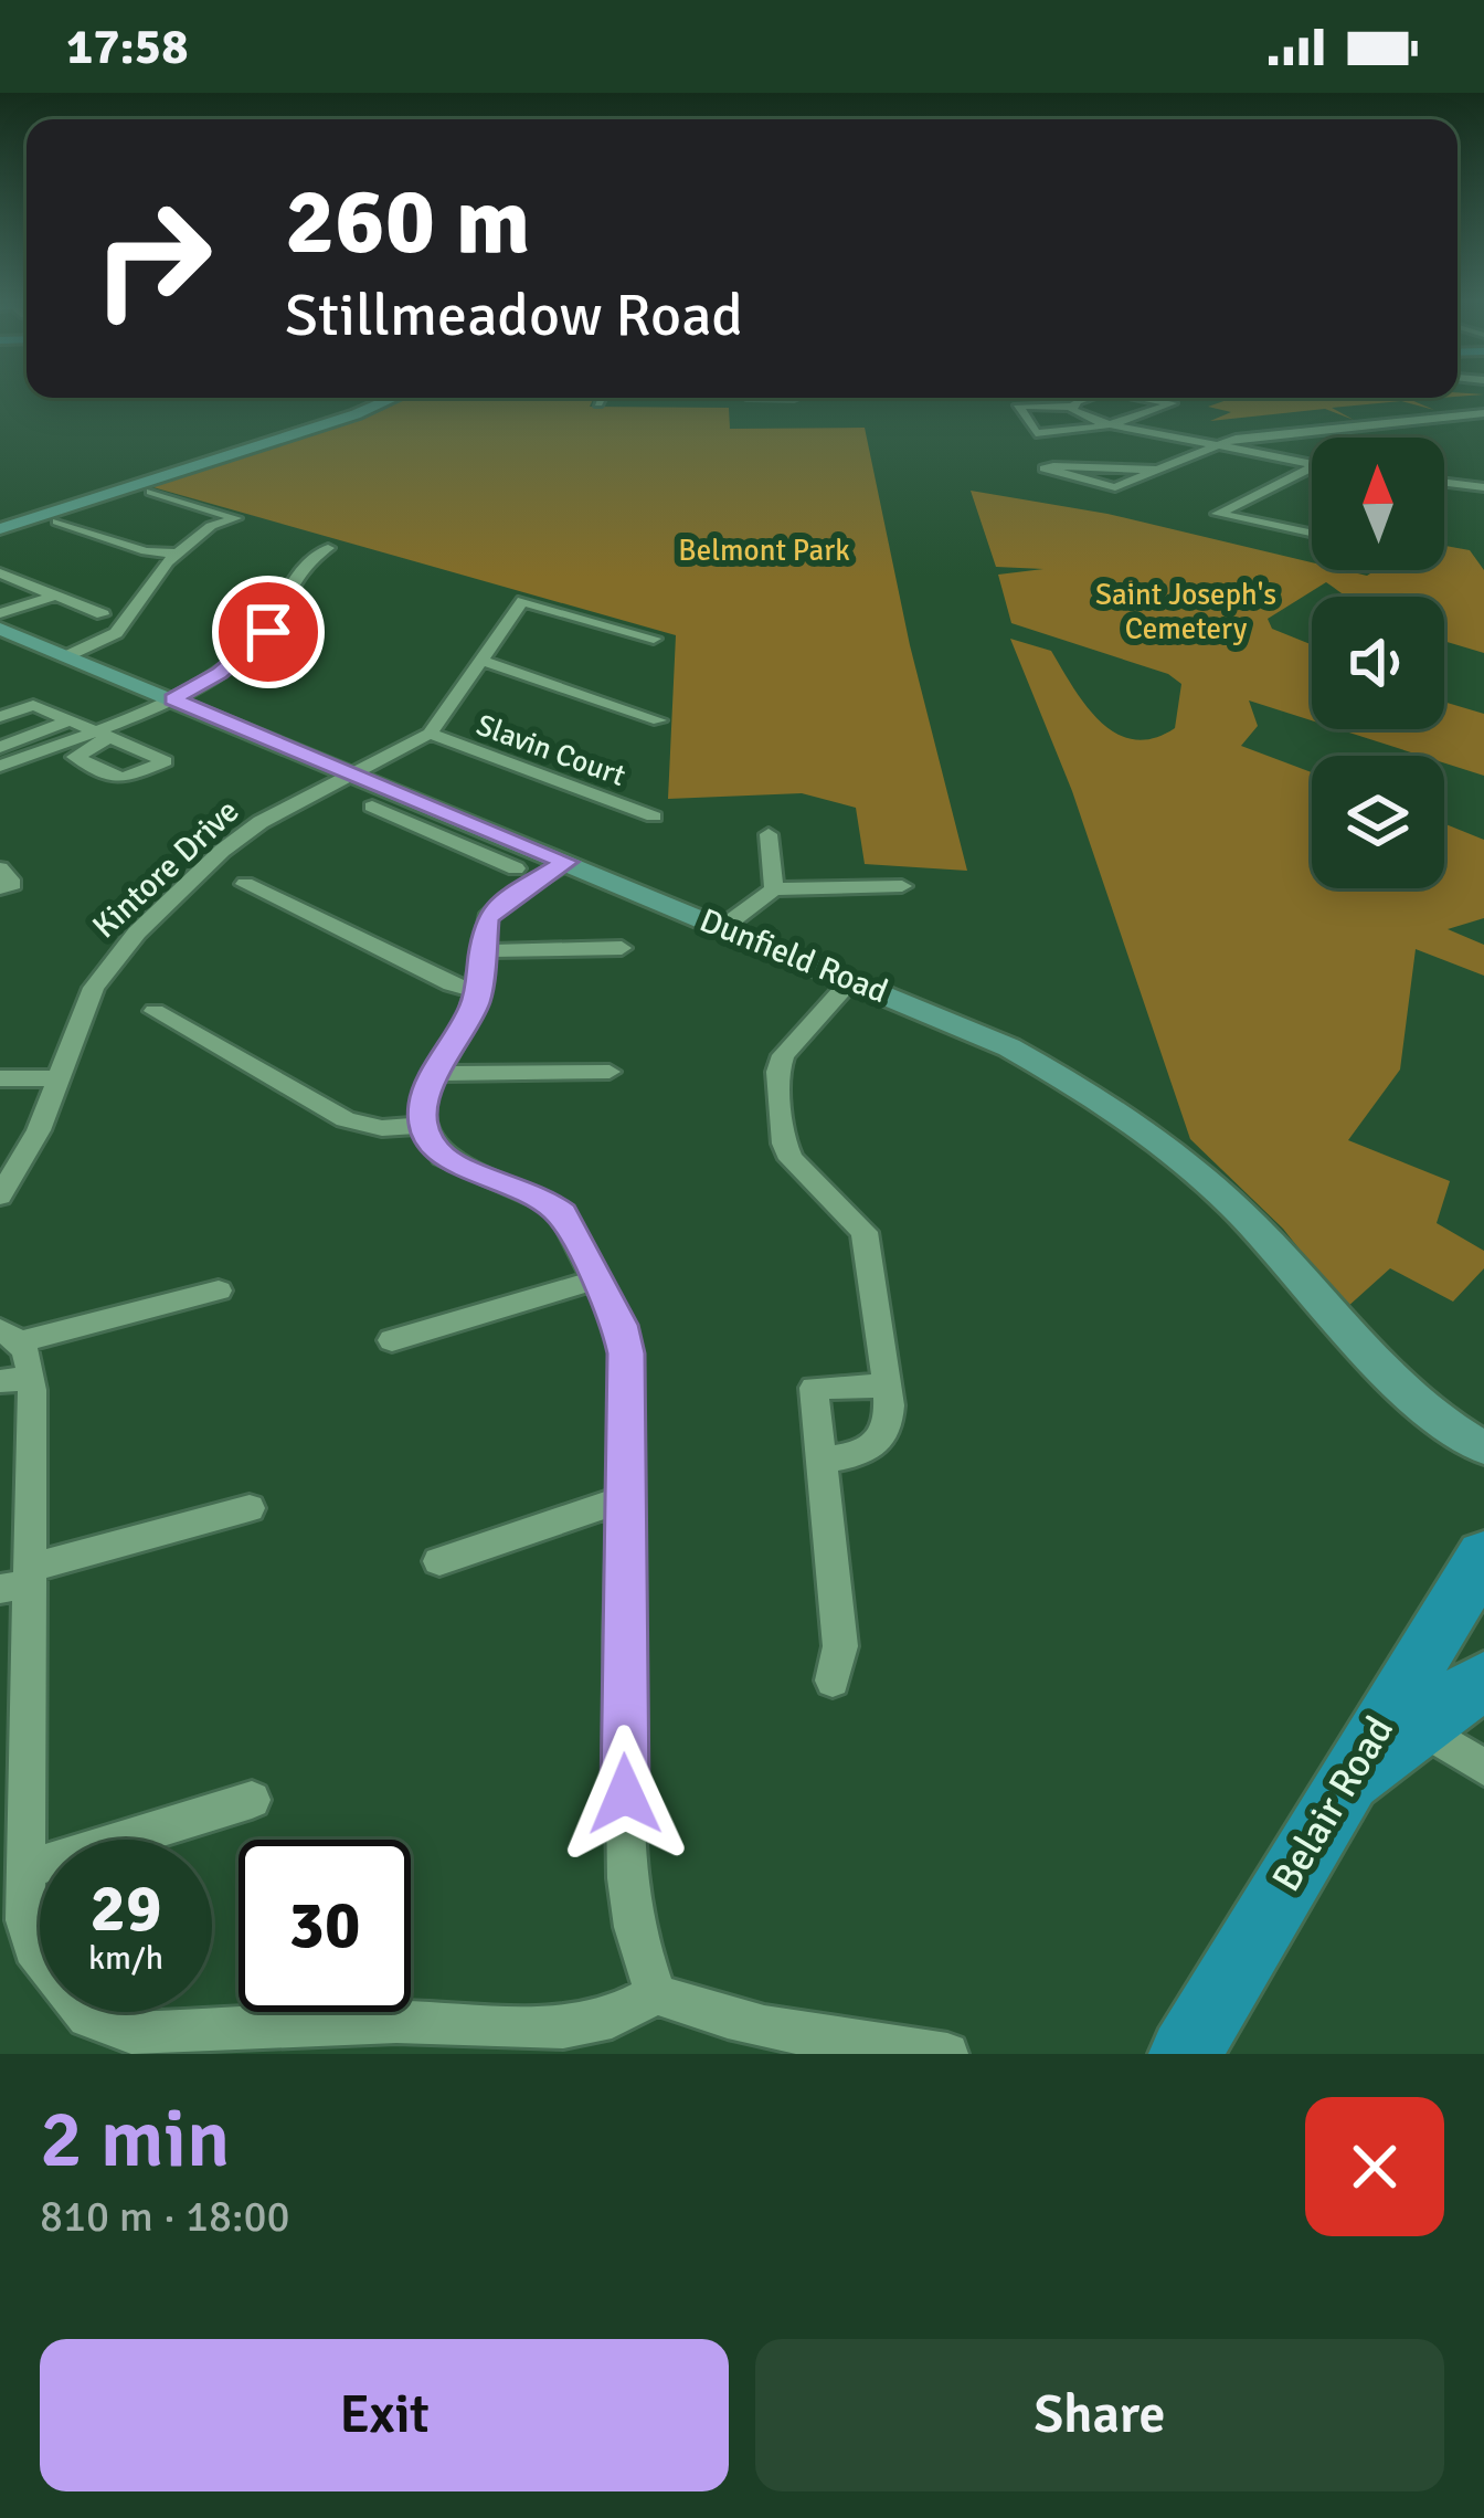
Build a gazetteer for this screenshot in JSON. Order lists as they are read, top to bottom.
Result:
{
  "streets": {
    "highway": ["Belair Road"],
    "street": ["Slavin Court", "Kintore Drive", "Dunfield Road"]
  },
  "crossings": [
    ["Slavin Court", "Kintore Drive"],
    ["Kintore Drive", "Dunfield Road"]
  ],
  "parks": ["Belmont Park", "Saint Joseph's Cemetery"],
  "north": "top",
  "page": {
    "status": "17:58",
    "turn": ["260 m", "Stillmeadow Road"],
    "speed": "29 km/h",
    "limit": "30",
    "heading": ["2 min", "810 m · 18:00"],
    "buttons": ["Exit", "Share"]
  }
}
